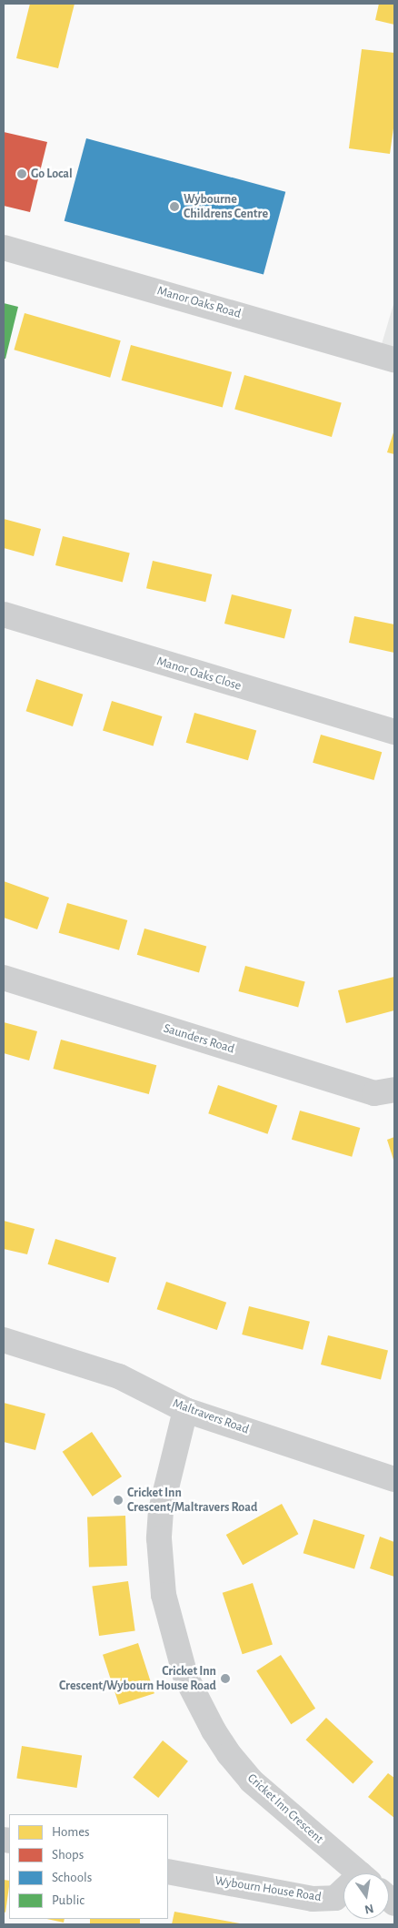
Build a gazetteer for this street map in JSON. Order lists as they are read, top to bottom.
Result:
{
  "streets": {
    "street": [
      "Manor Oaks Road",
      "Manor Oaks Close",
      "Saunders Road",
      "Maltravers Road",
      "Cricket Inn Crescent",
      "Wybourn House Road"
    ]
  },
  "crossings": [
    ["Maltravers Road", "Cricket Inn Crescent"]
  ],
  "places": [
    "Go Local",
    "Wybourne Childrens Centre",
    "Cricket Inn Crescent/Maltravers Road",
    "Cricket Inn Crescent/Wybourn House Road"
  ],
  "legend": [
    "Homes",
    "Shops",
    "Schools",
    "Public"
  ],
  "north": "bottom"
}
